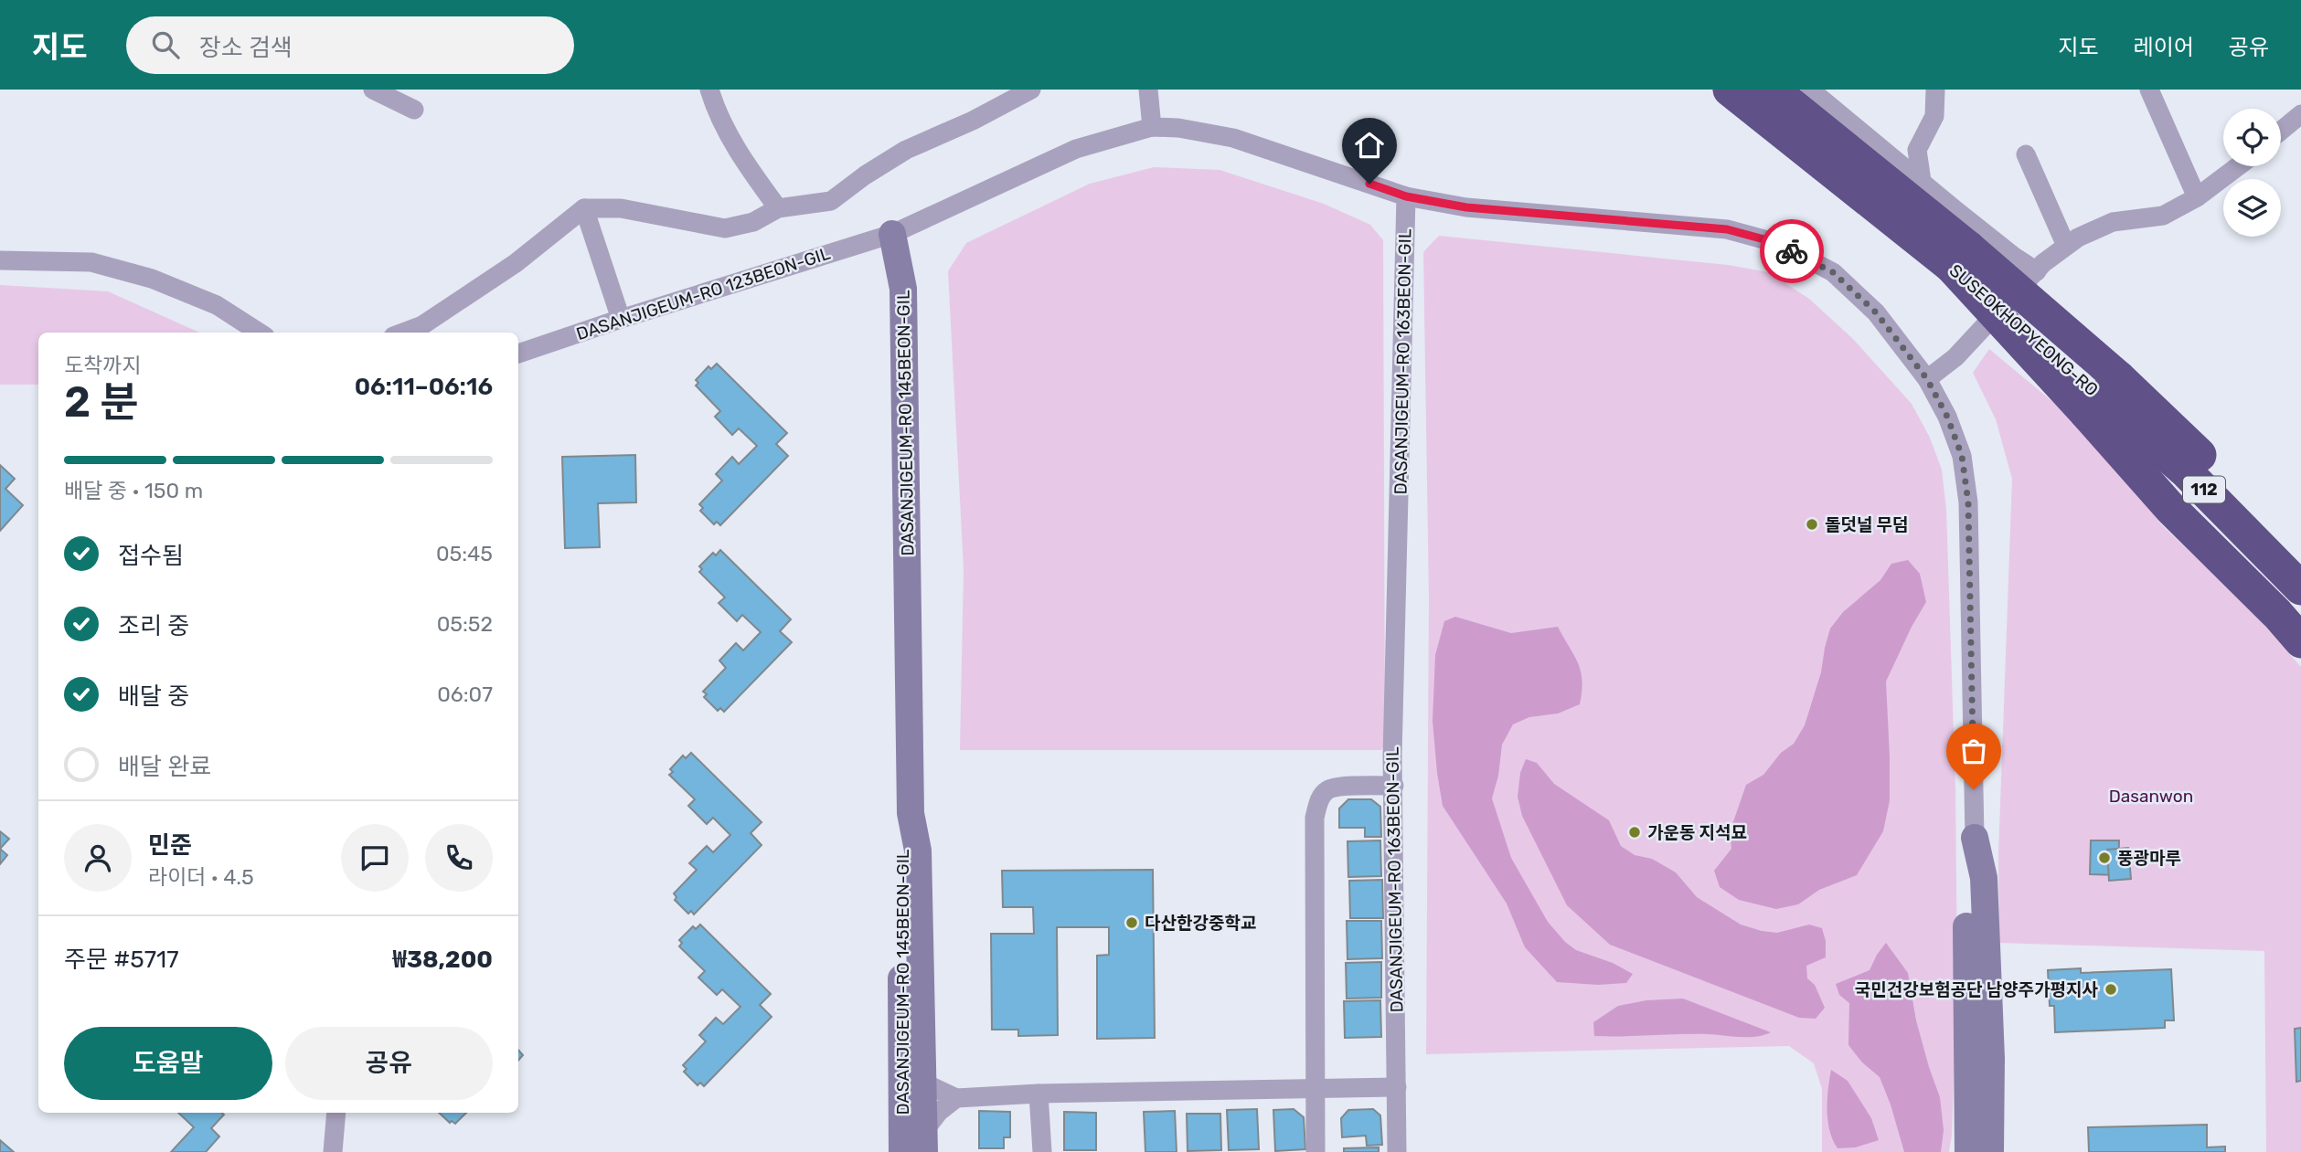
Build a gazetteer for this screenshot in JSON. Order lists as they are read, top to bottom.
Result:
{
  "streets": {
    "highway": ["SUSEOKHOPYEONG-RO", "112"],
    "street": ["DASANJIGEUM-RO 123BEON-GIL", "DASANJIGEUM-RO 163BEON-GIL", "DASANJIGEUM-RO 145BEON-GIL"]
  },
  "crossings": [
    ["DASANJIGEUM-RO 123BEON-GIL", "DASANJIGEUM-RO 145BEON-GIL"]
  ],
  "parks": ["Dasanwon"],
  "places": [
    "돌덧널 무덤",
    "가운동 지석묘",
    "풍광마루",
    "다산한강중학교",
    "국민건강보험공단 남양주가평지사"
  ],
  "page": {
    "header": "지도",
    "search": "장소 검색",
    "nav": ["지도", "레이어", "공유"],
    "heading": ["2 분", "도착까지", "06:11–06:16"],
    "panel": [
      "민준",
      "라이더 · 4.5",
      "주문 #5717",
      "₩38,200"
    ],
    "bar": "배달 중 · 150 m",
    "list": [
      ["접수됨", "05:45"],
      ["조리 중", "05:52"],
      ["배달 중", "06:07"],
      "배달 완료"
    ],
    "buttons": ["도움말", "공유"]
  }
}
